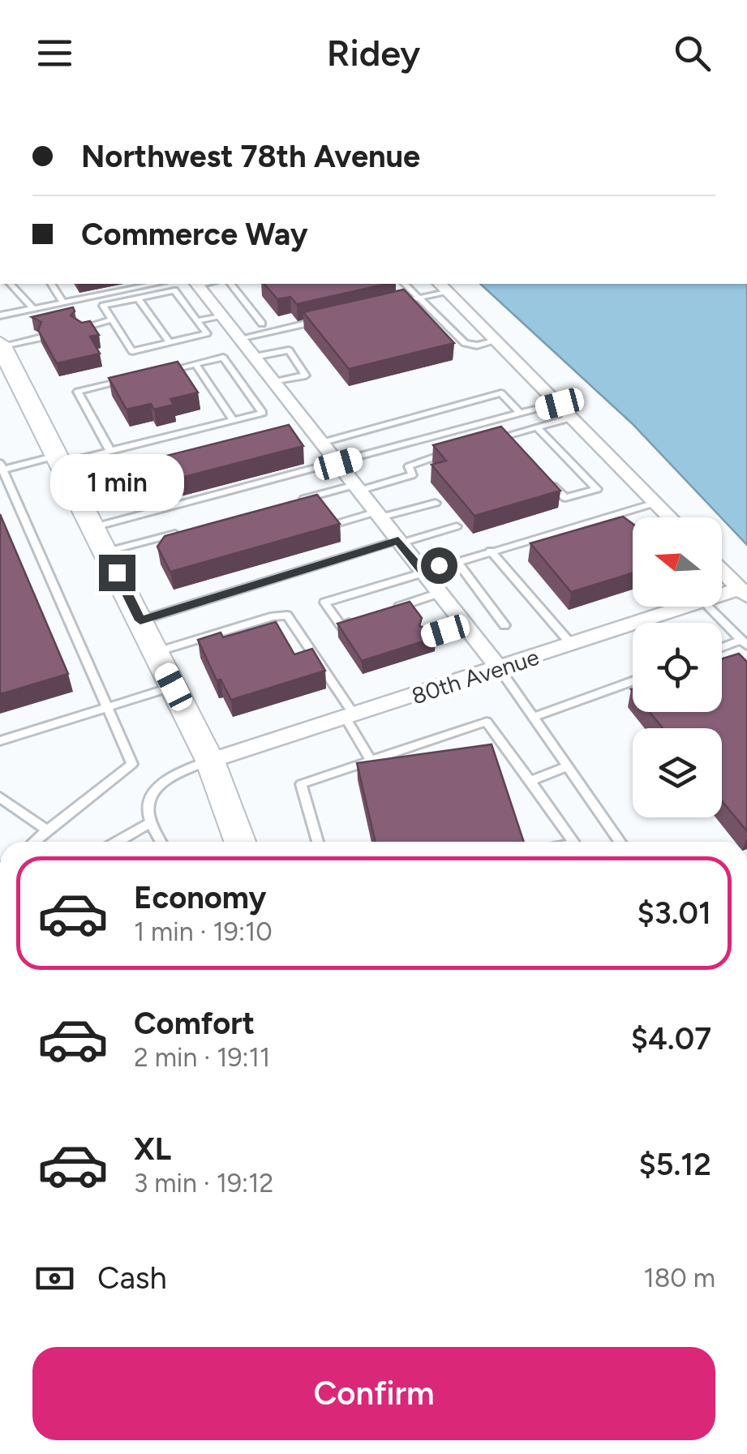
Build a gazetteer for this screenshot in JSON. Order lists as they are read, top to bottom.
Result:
{
  "streets": {
    "street": ["80th Avenue"]
  },
  "north": "left",
  "page": {
    "header": "Ridey",
    "banner": ["Northwest 78th Avenue", "Commerce Way"],
    "bubble": "1 min",
    "list": [
      {
        "name": "Economy",
        "note": "1 min · 19:10",
        "value": "$3.01"
      },
      {
        "name": "Comfort",
        "note": "2 min · 19:11",
        "value": "$4.07"
      },
      {
        "name": "XL",
        "note": "3 min · 19:12",
        "value": "$5.12"
      }
    ],
    "pay": ["Cash", "180 m"],
    "buttons": "Confirm"
  }
}
